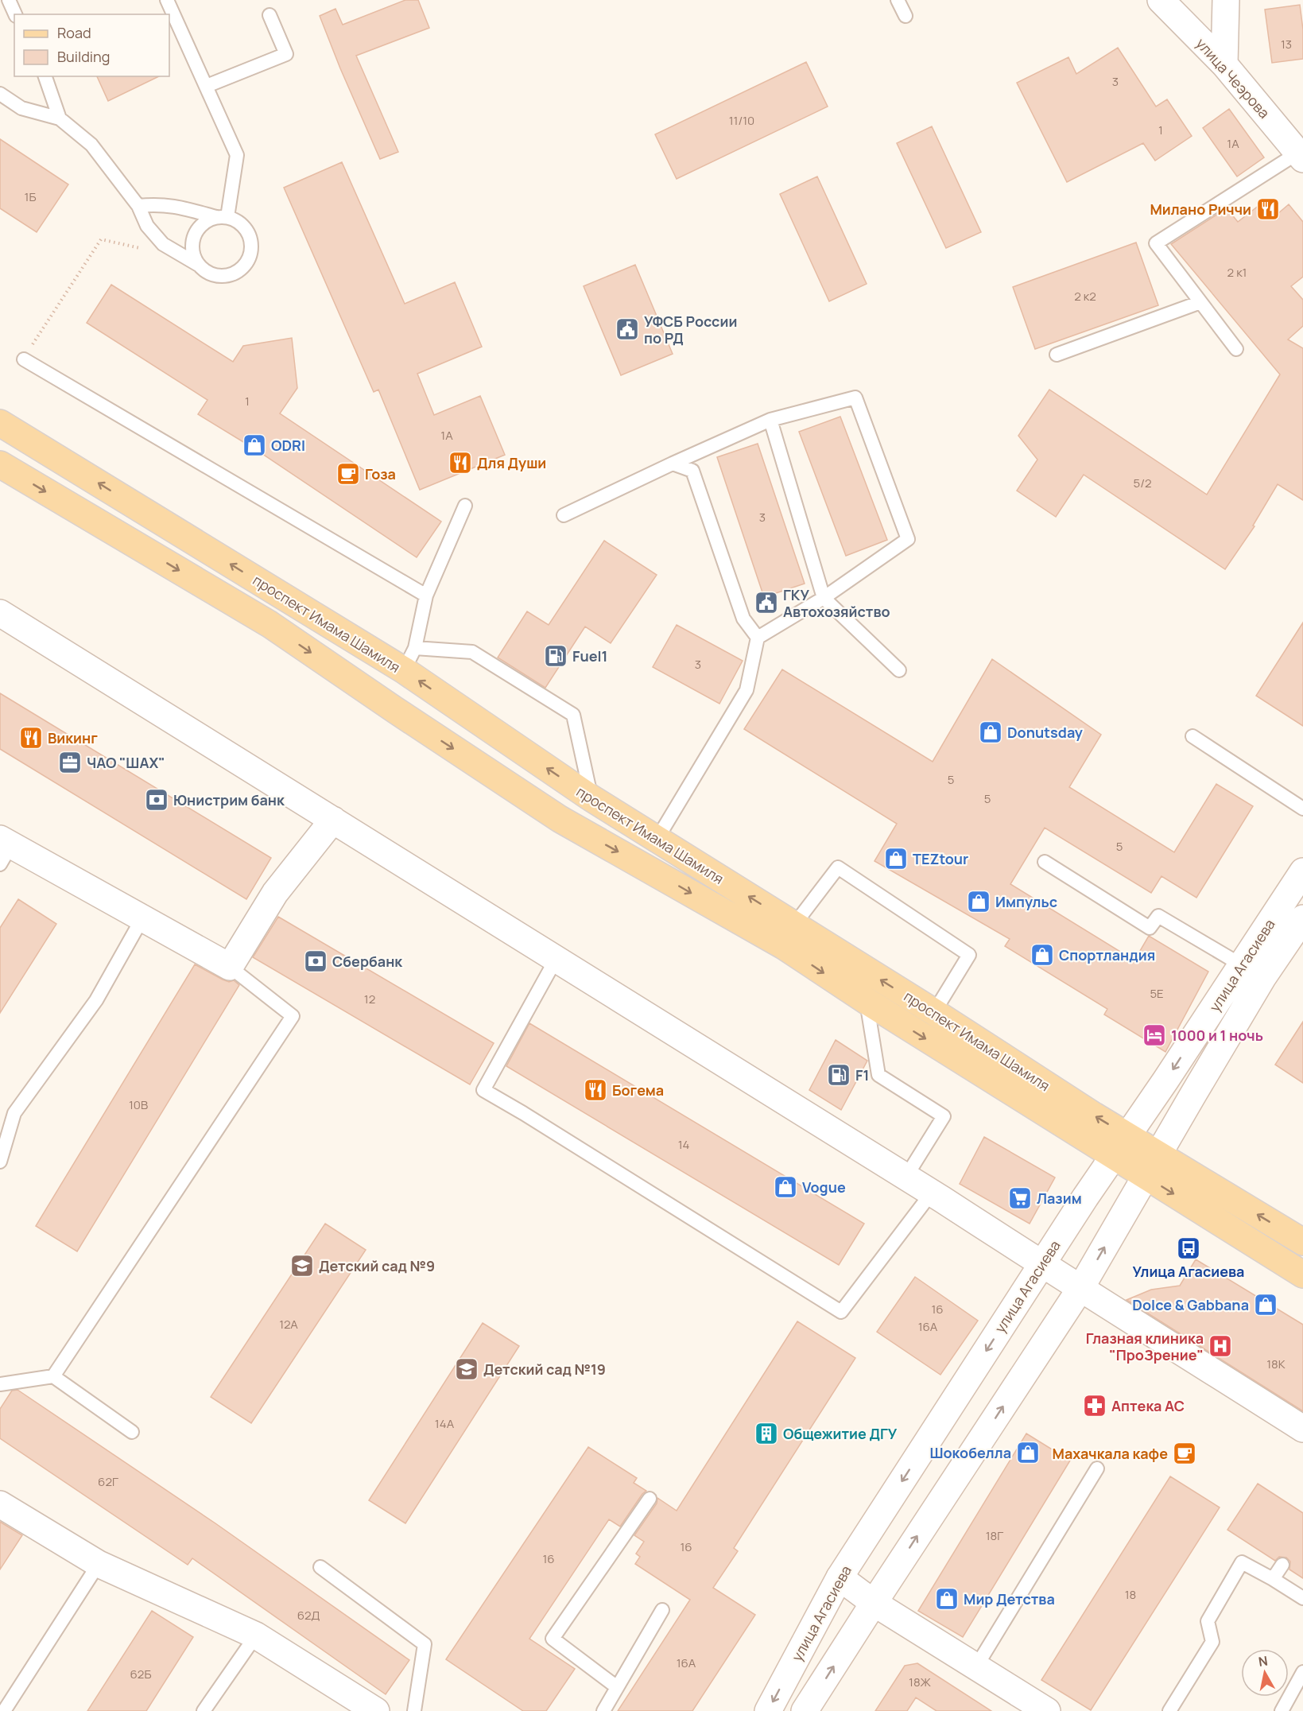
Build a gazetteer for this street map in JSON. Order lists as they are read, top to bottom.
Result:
{
  "streets": {
    "main road": ["проспект Имама Шамиля"],
    "street": ["улица Чеэрова", "улица Агасиева"]
  },
  "crossings": [
    ["проспект Имама Шамиля", "улица Агасиева"]
  ],
  "places": {
    "restaurant": [
      "Милано Риччи",
      "Для Души",
      "Викинг",
      "Богема"
    ],
    "public building": ["УФСБ России по РД", "ГКУ Автохозяйство"],
    "shop": [
      "ODRI",
      "Donutsday",
      "TEZtour",
      "Импульс",
      "Спортландия",
      "Vogue",
      "Dolce & Gabbana",
      "Шокобелла",
      "Мир Детства"
    ],
    "cafe": ["Гоза", "Махачкала кафе"],
    "fuel station": ["Fuel1", "F1"],
    "office": ["ЧАО \"ШАХ\""],
    "bank": ["Юнистрим банк", "Сбербанк"],
    "hotel": ["1000 и 1 ночь"],
    "supermarket": ["Лазим"],
    "bus stop": ["Улица Агасиева"],
    "school or university": ["Детский сад №9", "Детский сад №19"],
    "hospital": ["Глазная клиника \"ПроЗрение\""],
    "pharmacy": ["Аптека АС"],
    "building": ["Общежитие ДГУ"]
  },
  "house_numbers": [
    "13",
    "3",
    "11/10",
    "1",
    "1А",
    "1Б",
    "2 к1",
    "2 к2",
    "1",
    "1А",
    "5/2",
    "3",
    "3",
    "5",
    "5",
    "5",
    "5Е",
    "12",
    "10В",
    "14",
    "16",
    "12А",
    "16А",
    "18К",
    "14А",
    "62Г",
    "18Г",
    "16",
    "16",
    "18",
    "62Д",
    "16А",
    "62Б",
    "18Ж"
  ],
  "legend": ["Road", "Building"],
  "north": "top"
}
